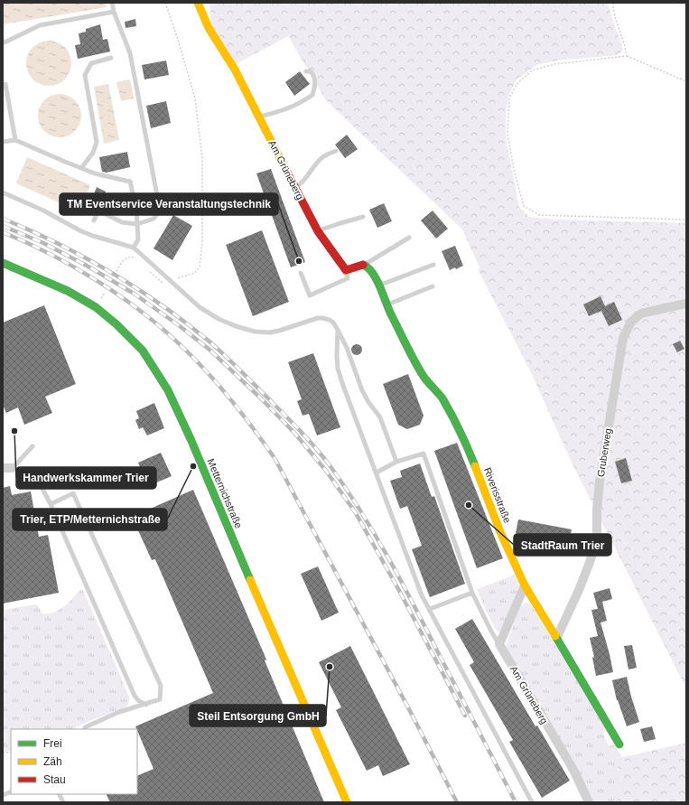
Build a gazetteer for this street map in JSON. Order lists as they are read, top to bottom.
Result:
{
  "streets": {
    "street": [
      "Am Grüneberg",
      "Gruberweg",
      "Metternichstraße",
      "Riverisstraße"
    ]
  },
  "crossings": [
    ["Gruberweg", "Riverisstraße"]
  ],
  "places": [
    "TM Eventservice Veranstaltungstechnik",
    "Handwerkskammer Trier",
    "Trier, ETP/Metternichstraße",
    "StadtRaum Trier",
    "Steil Entsorgung GmbH"
  ],
  "legend": ["Frei", "Zäh", "Stau"]
}
